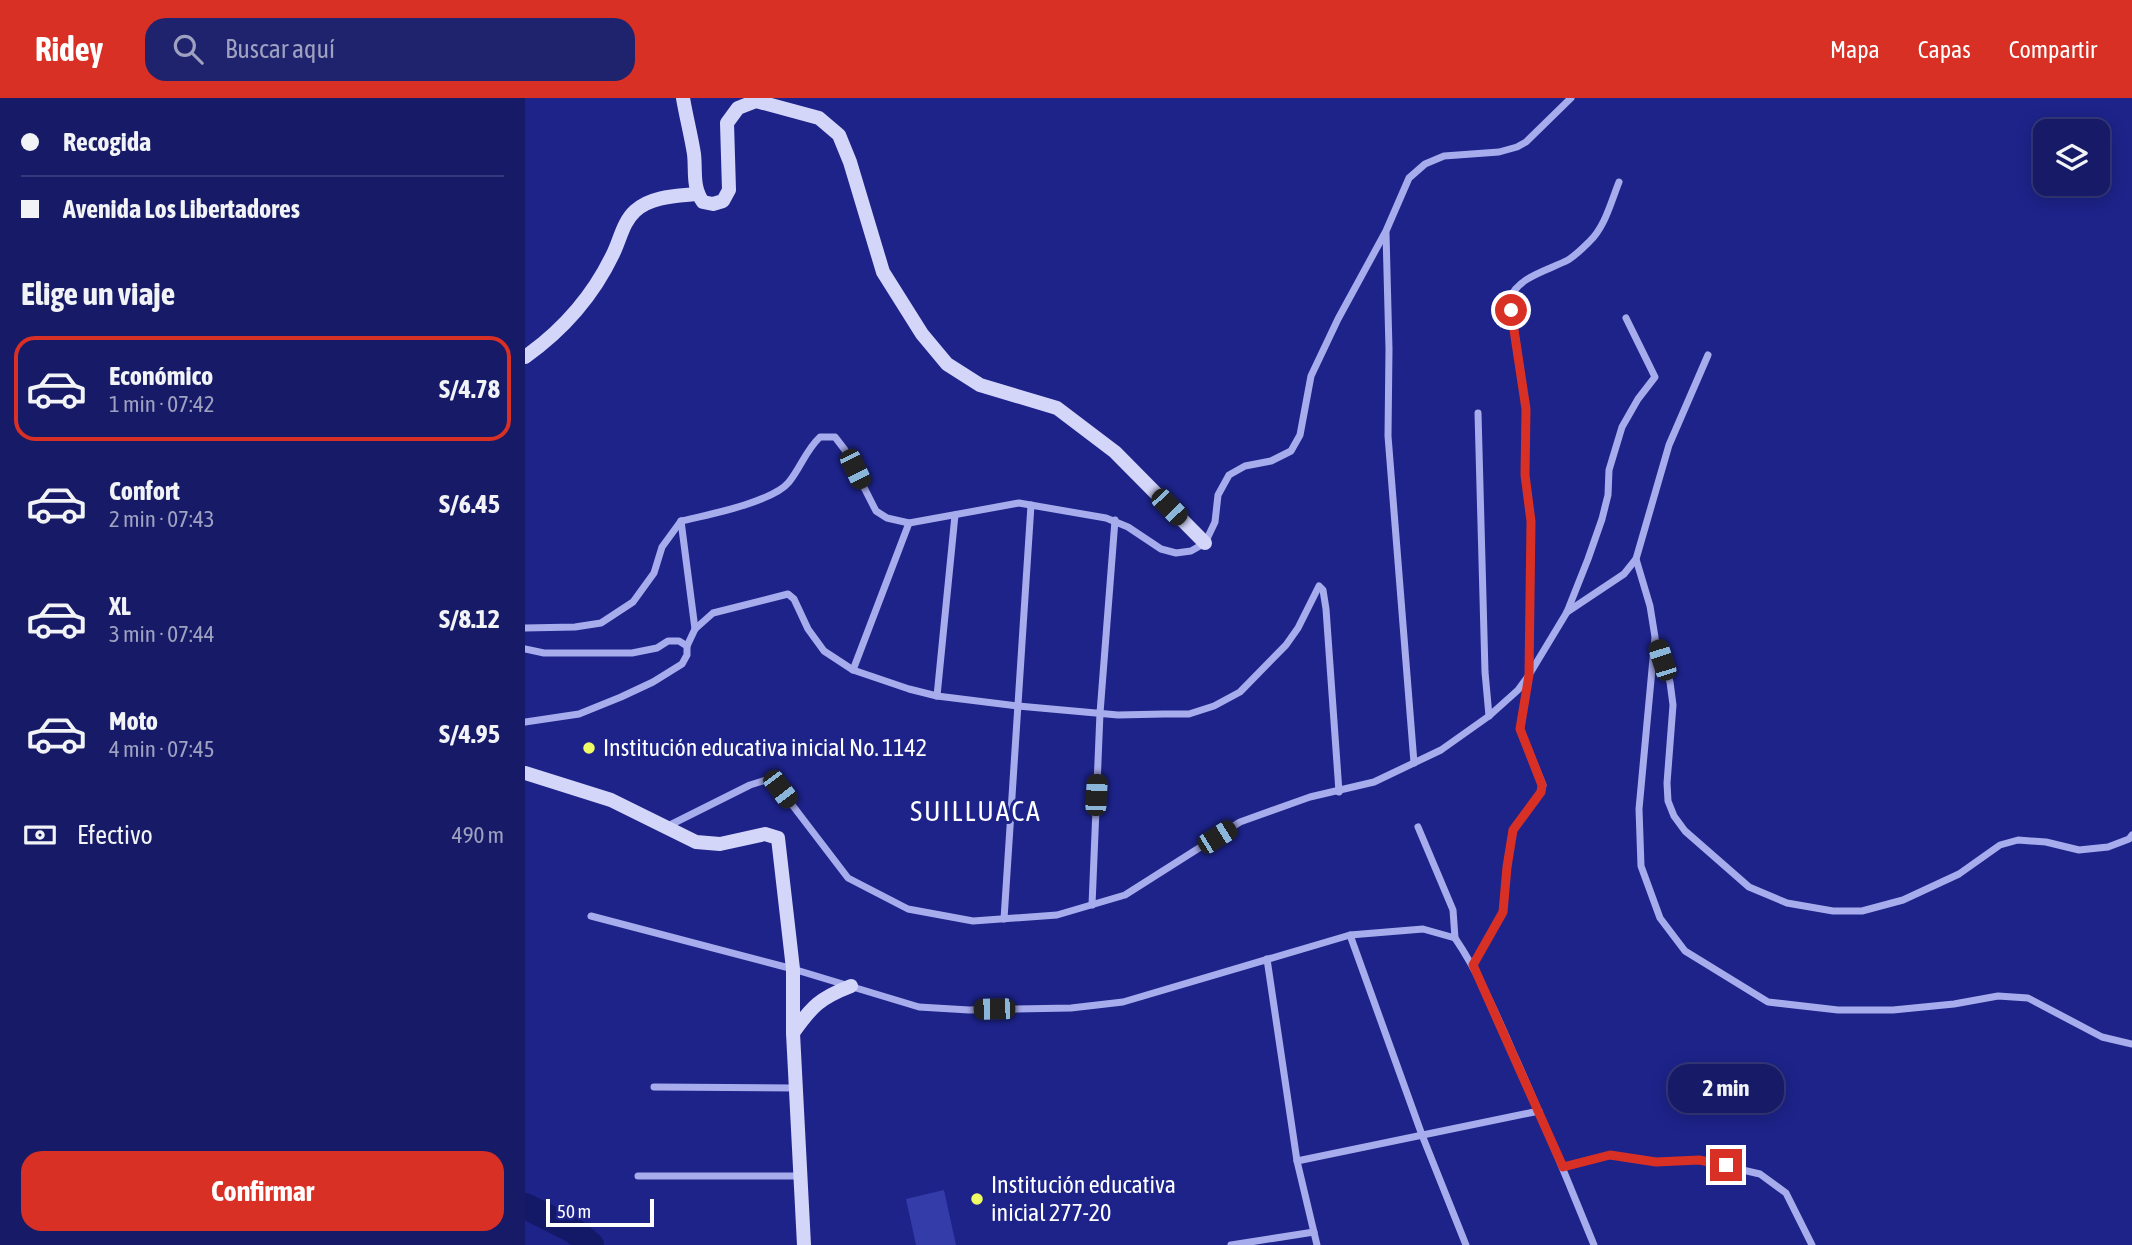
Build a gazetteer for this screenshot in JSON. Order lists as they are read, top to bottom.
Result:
{
  "districts": ["SUILLUACA"],
  "places": ["Institución educativa inicial No. 1142", "Institución educativa inicial 277-20"],
  "scale_bar": "50 m",
  "page": {
    "header": "Ridey",
    "search": "Buscar aquí",
    "nav": ["Mapa", "Capas", "Compartir"],
    "banner": ["Recogida", "Avenida Los Libertadores"],
    "heading": "Elige un viaje",
    "list": [
      {
        "name": "Económico",
        "note": "1 min · 07:42",
        "value": "S/4.78"
      },
      {
        "name": "Confort",
        "note": "2 min · 07:43",
        "value": "S/6.45"
      },
      {
        "name": "XL",
        "note": "3 min · 07:44",
        "value": "S/8.12"
      },
      {
        "name": "Moto",
        "note": "4 min · 07:45",
        "value": "S/4.95"
      }
    ],
    "pay": ["Efectivo", "490 m"],
    "bubble": "2 min",
    "buttons": "Confirmar",
    "scale": "50 m"
  }
}
